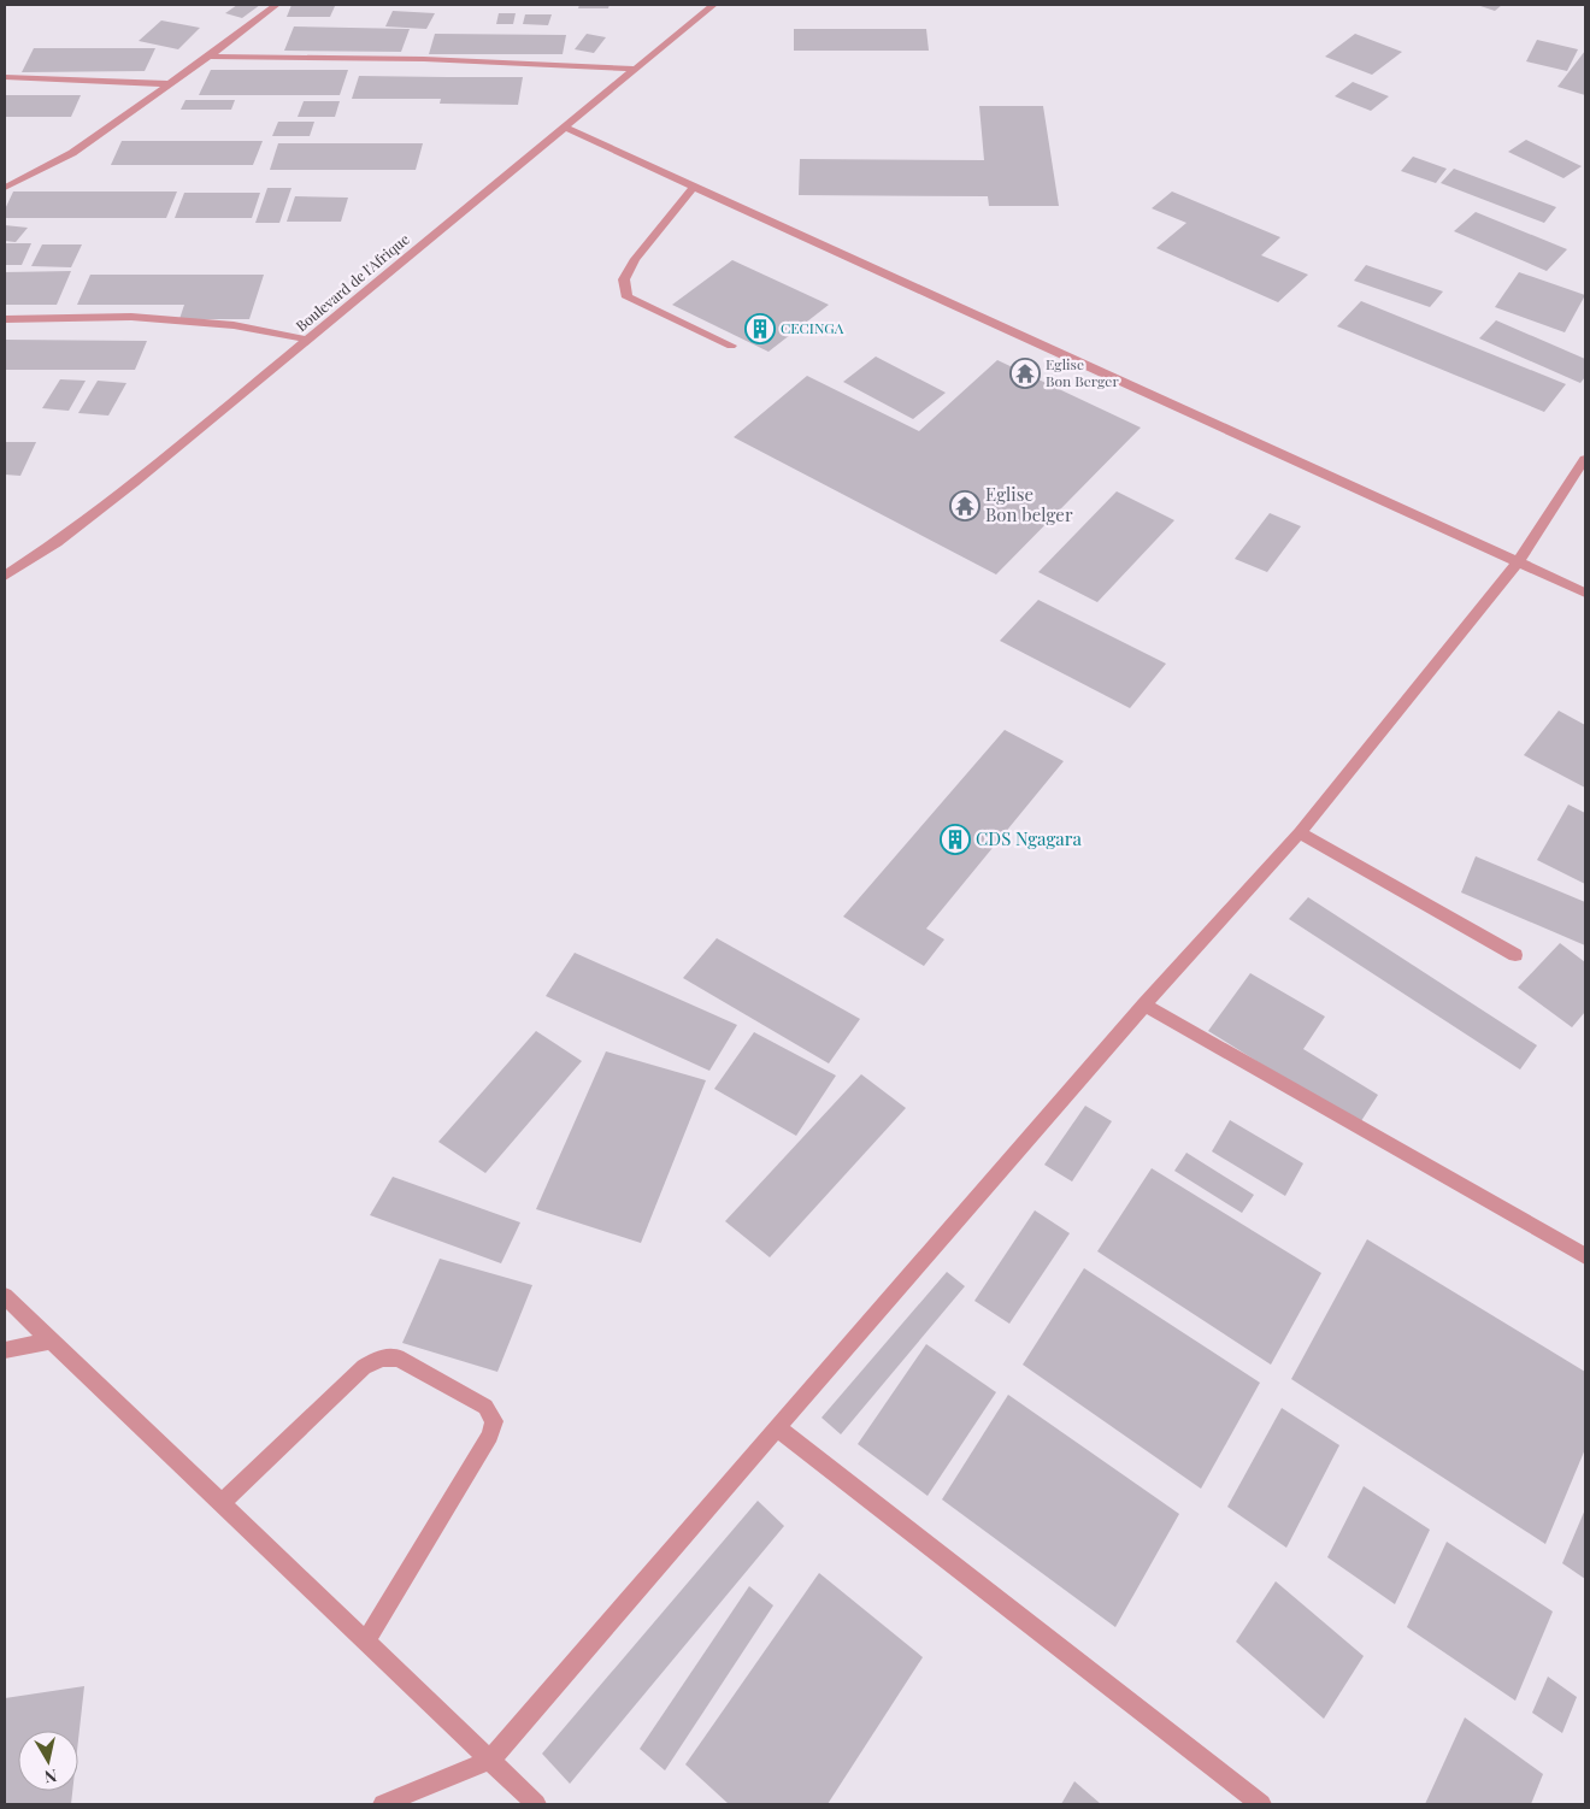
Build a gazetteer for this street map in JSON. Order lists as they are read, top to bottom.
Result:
{
  "streets": {
    "street": ["Boulevard de l'Afrique"]
  },
  "places": {
    "building": ["CECINGA", "CDS Ngagara"],
    "temple": ["Eglise Bon Berger", "Eglise Bon belger"]
  },
  "north": "bottom"
}
